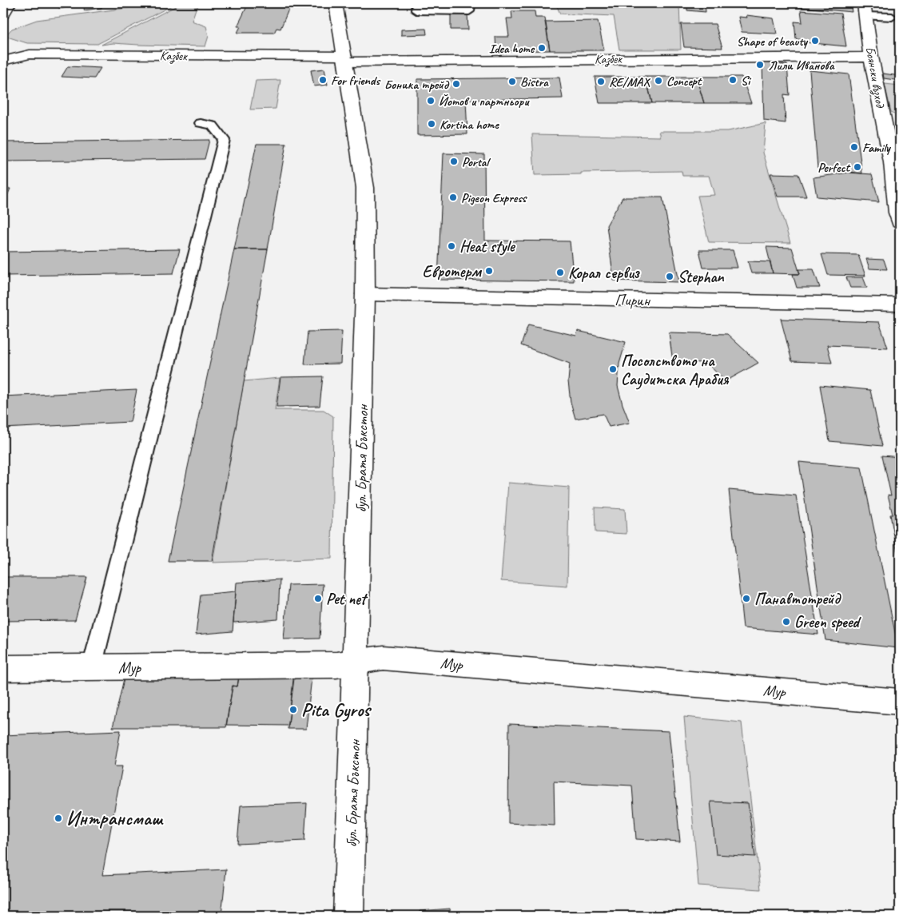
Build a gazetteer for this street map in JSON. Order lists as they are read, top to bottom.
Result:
{
  "streets": {
    "street": [
      "Казбек",
      "Боянски възход",
      "Пирин",
      "бул. Братя Бъкстон",
      "Мур"
    ]
  },
  "crossings": [
    ["Казбек", "Боянски възход"],
    ["Казбек", "бул. Братя Бъкстон"],
    ["Пирин", "бул. Братя Бъкстон"],
    ["бул. Братя Бъкстон", "Мур"]
  ],
  "places": [
    "Shape of beauty",
    "Idea home",
    "Лили Иванова",
    "For friends",
    "Si",
    "Concept",
    "Bistra",
    "RE/MAX",
    "Боника трейд",
    "Йотов и партньори",
    "Kortina home",
    "Family",
    "Portal",
    "Perfect",
    "Pigeon Express",
    "Heat style",
    "Евротерм",
    "Корал сервиз",
    "Stephan",
    "Посолството на Саудитска Арабия",
    "Pet net",
    "Панавтотрейд",
    "Green speed",
    "Pita Gyros",
    "Интрансмаш"
  ]
}
